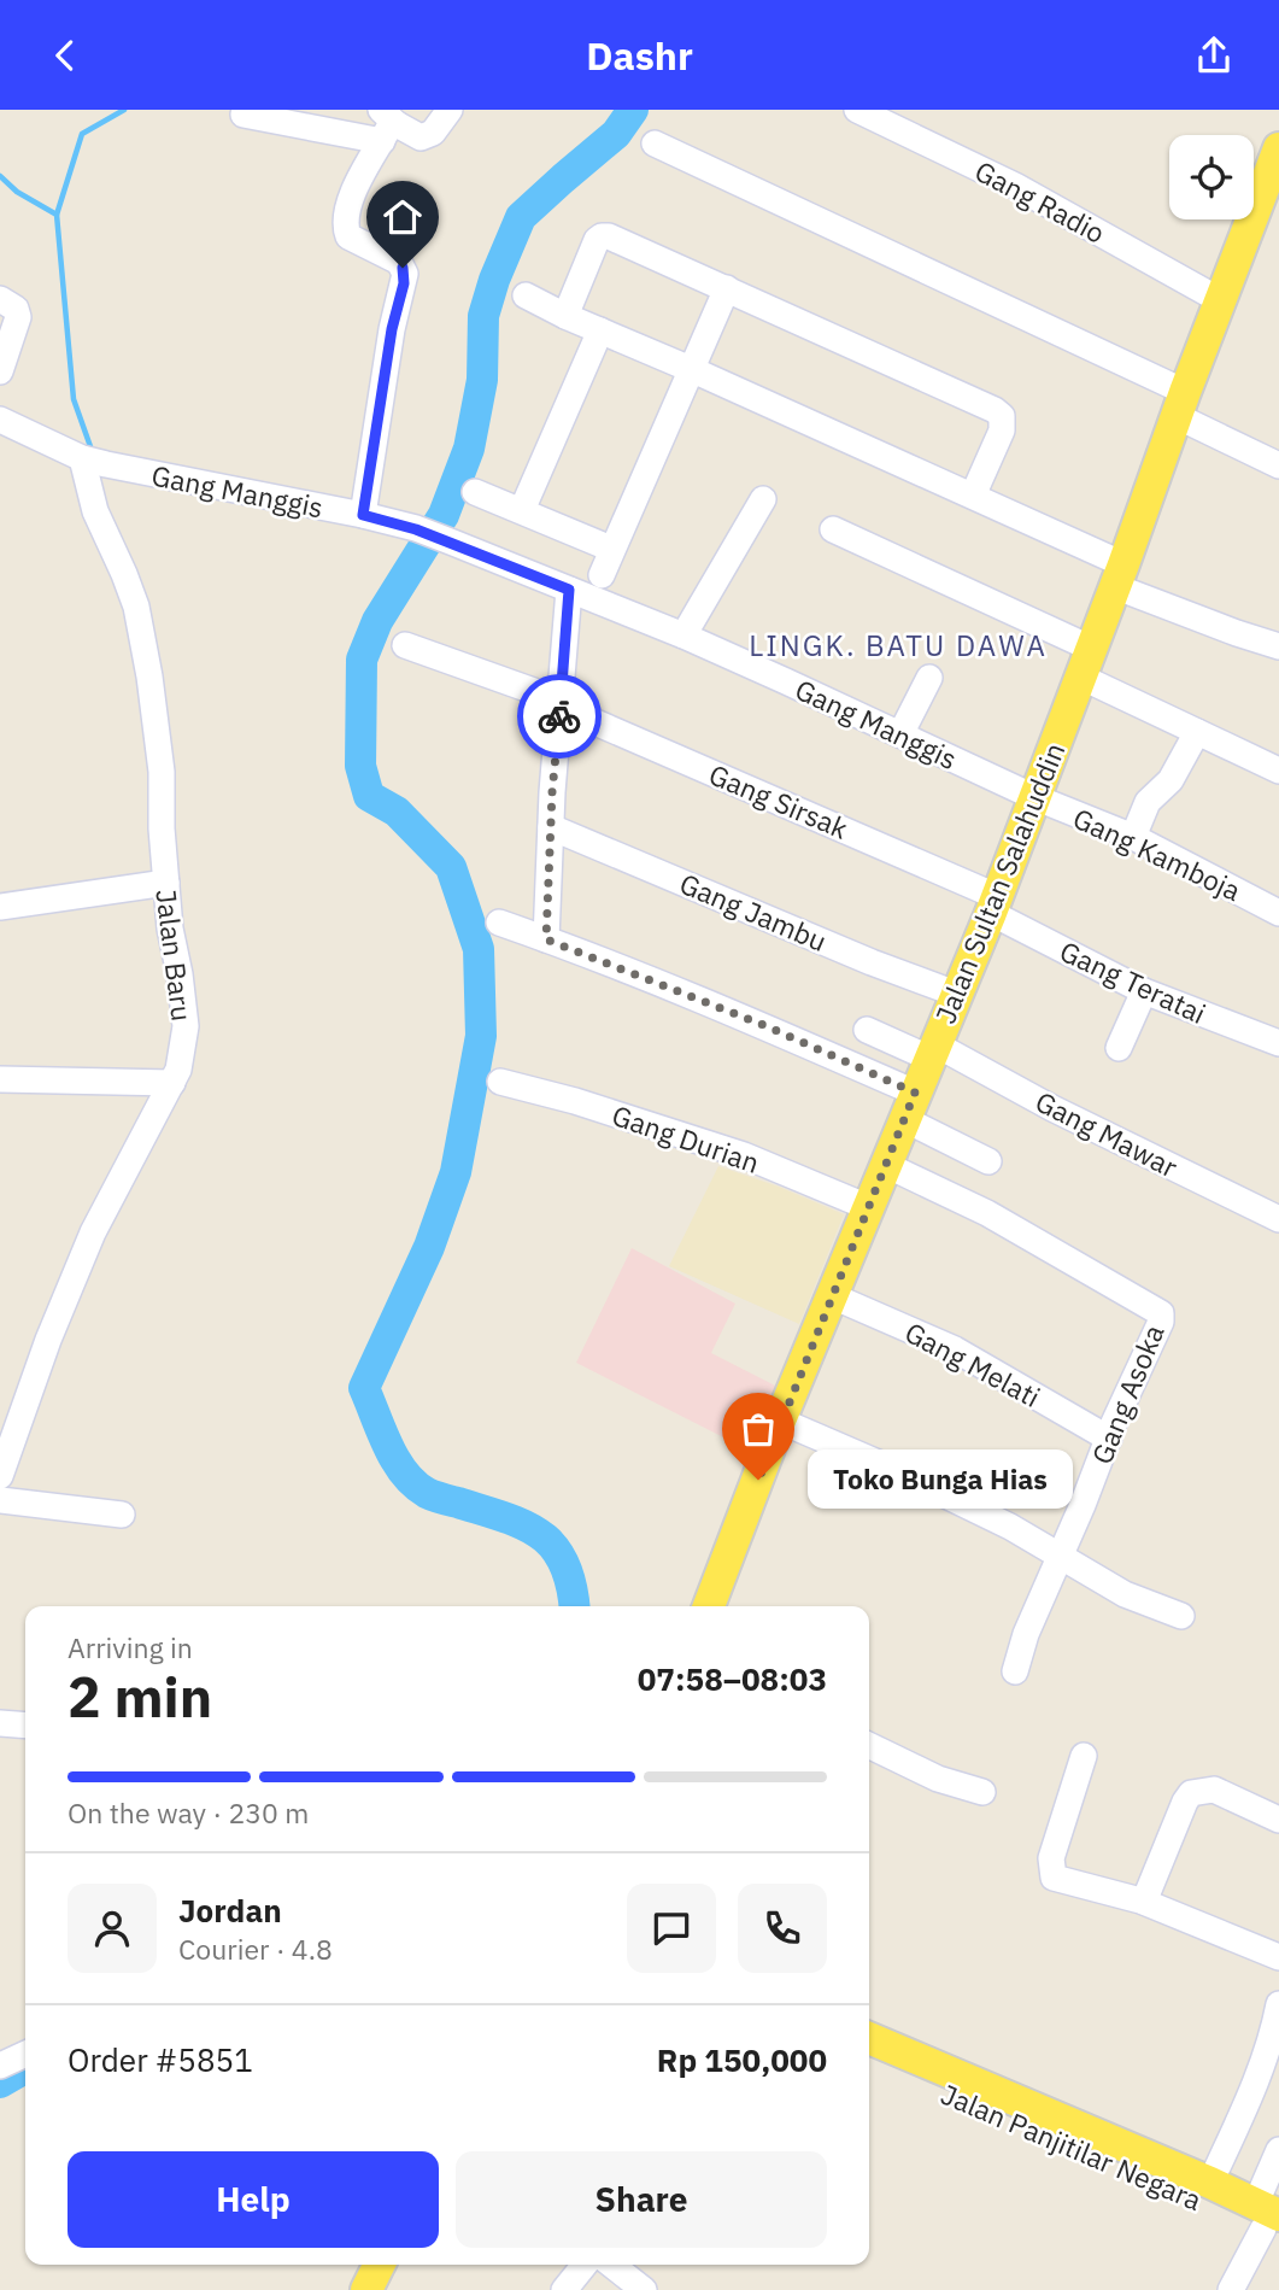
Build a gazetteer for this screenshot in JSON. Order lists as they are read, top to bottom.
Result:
{
  "streets": {
    "main road": ["Jalan Sultan Salahuddin", "Jalan Panjitilar Negara"],
    "street": [
      "Gang Radio",
      "Gang Manggis",
      "Gang Sirsak",
      "Gang Kamboja",
      "Gang Jambu",
      "Jalan Baru",
      "Gang Teratai",
      "Gang Mawar",
      "Gang Durian",
      "Gang Melati",
      "Gang Asoka"
    ]
  },
  "crossings": [
    ["Gang Radio", "Jalan Sultan Salahuddin"],
    ["Gang Manggis", "Gang Kamboja"],
    ["Gang Manggis", "Jalan Sultan Salahuddin"],
    ["Gang Manggis", "Jalan Baru"],
    ["Gang Sirsak", "Jalan Sultan Salahuddin"],
    ["Gang Sirsak", "Gang Teratai"],
    ["Gang Kamboja", "Jalan Sultan Salahuddin"],
    ["Jalan Sultan Salahuddin", "Gang Jambu"],
    ["Jalan Sultan Salahuddin", "Gang Teratai"],
    ["Jalan Sultan Salahuddin", "Gang Mawar"],
    ["Jalan Sultan Salahuddin", "Gang Durian"],
    ["Jalan Sultan Salahuddin", "Gang Melati"],
    ["Jalan Sultan Salahuddin", "Gang Asoka"],
    ["Gang Melati", "Gang Asoka"]
  ],
  "districts": ["LINGK. BATU DAWA"],
  "places": ["Toko Bunga Hias"],
  "page": {
    "header": "Dashr",
    "bubble": "Toko Bunga Hias",
    "heading": ["2 min", "Arriving in", "07:58–08:03"],
    "panel": [
      "Jordan",
      "Courier · 4.8",
      "Order #5851",
      "Rp 150,000"
    ],
    "bar": "On the way · 230 m",
    "buttons": ["Help", "Share"]
  }
}
